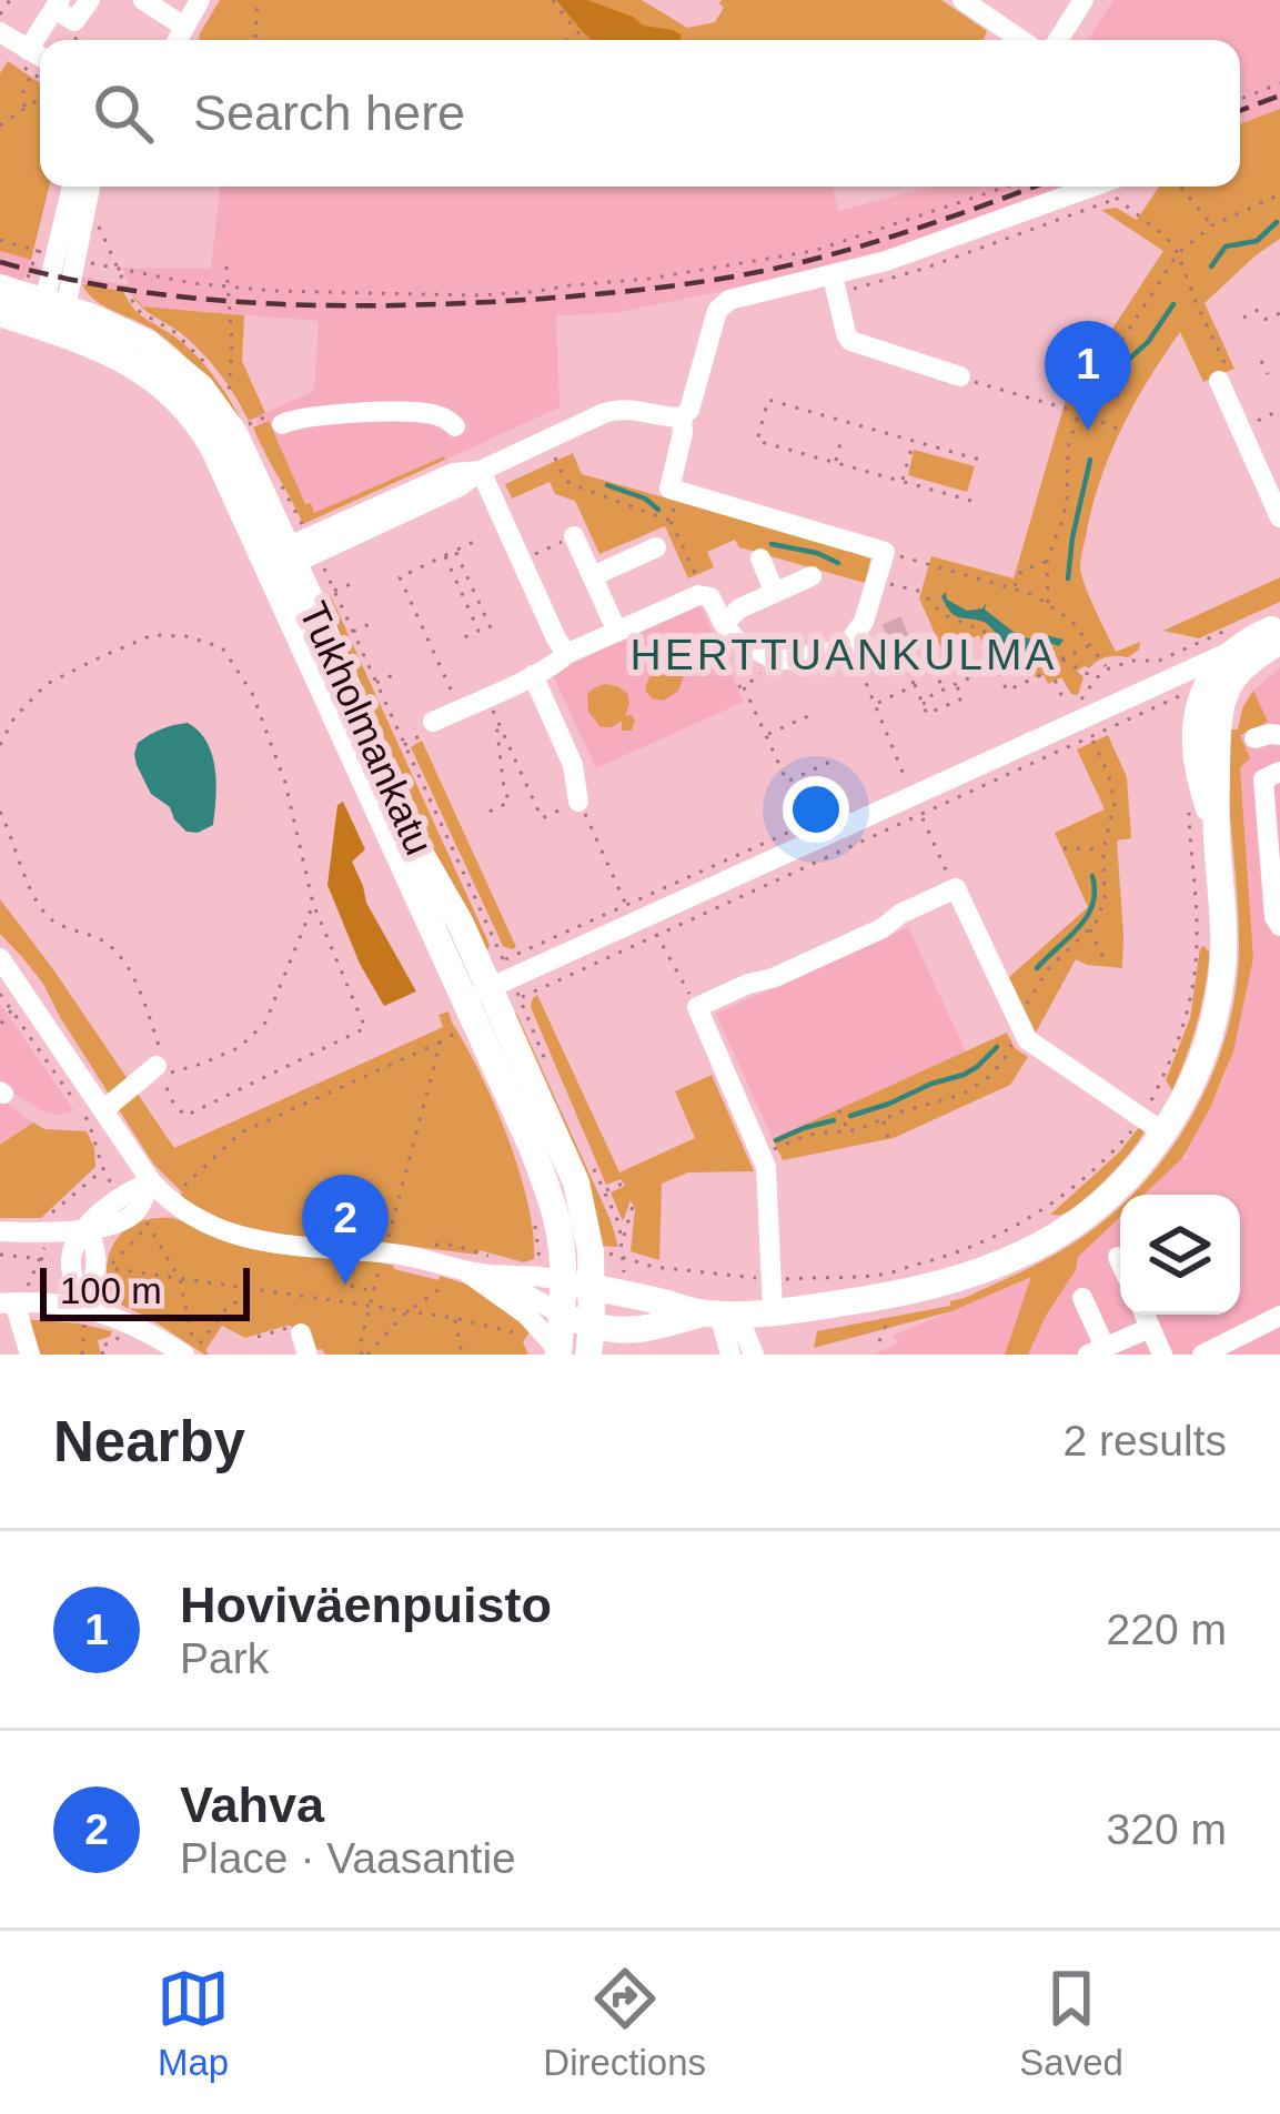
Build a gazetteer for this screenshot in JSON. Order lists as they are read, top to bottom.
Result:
{
  "streets": {
    "main road": ["Tukholmankatu"]
  },
  "districts": ["HERTTUANKULMA"],
  "scale_bar": "100 m",
  "page": {
    "search": "Search here",
    "pins": ["1", "2"],
    "scale": "100 m",
    "heading": ["Nearby", "2 results"],
    "list": [
      {
        "mark": "1",
        "name": "Hoviväenpuisto",
        "note": "Park",
        "value": "220 m"
      },
      {
        "mark": "2",
        "name": "Vahva",
        "note": "Place · Vaasantie",
        "value": "320 m"
      }
    ],
    "nav": ["Map", "Directions", "Saved"]
  }
}
